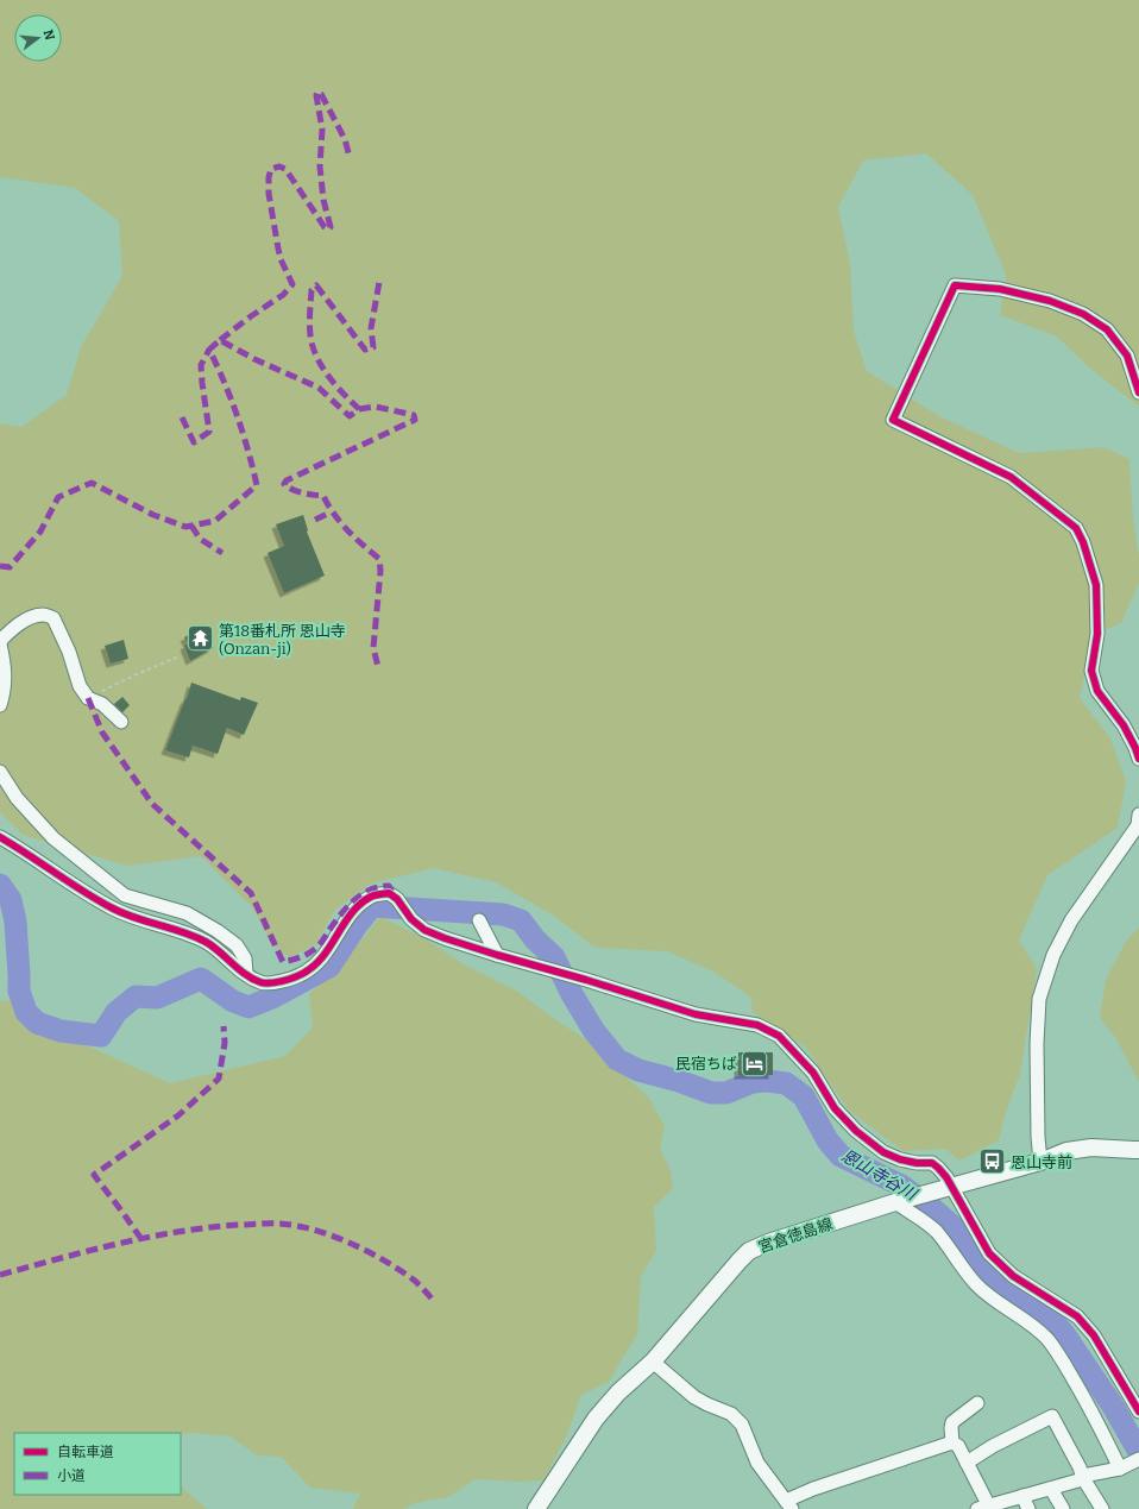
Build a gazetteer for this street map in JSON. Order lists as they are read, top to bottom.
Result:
{
  "streets": {
    "main road": ["宮倉徳島線"]
  },
  "water": ["恩山寺谷川"],
  "places": {
    "temple": ["第18番札所 恩山寺 (Onzan-ji)"],
    "hotel": ["民宿ちば"],
    "bus stop": ["恩山寺前"]
  },
  "legend": ["自転車道", "小道"],
  "north": "right"
}
